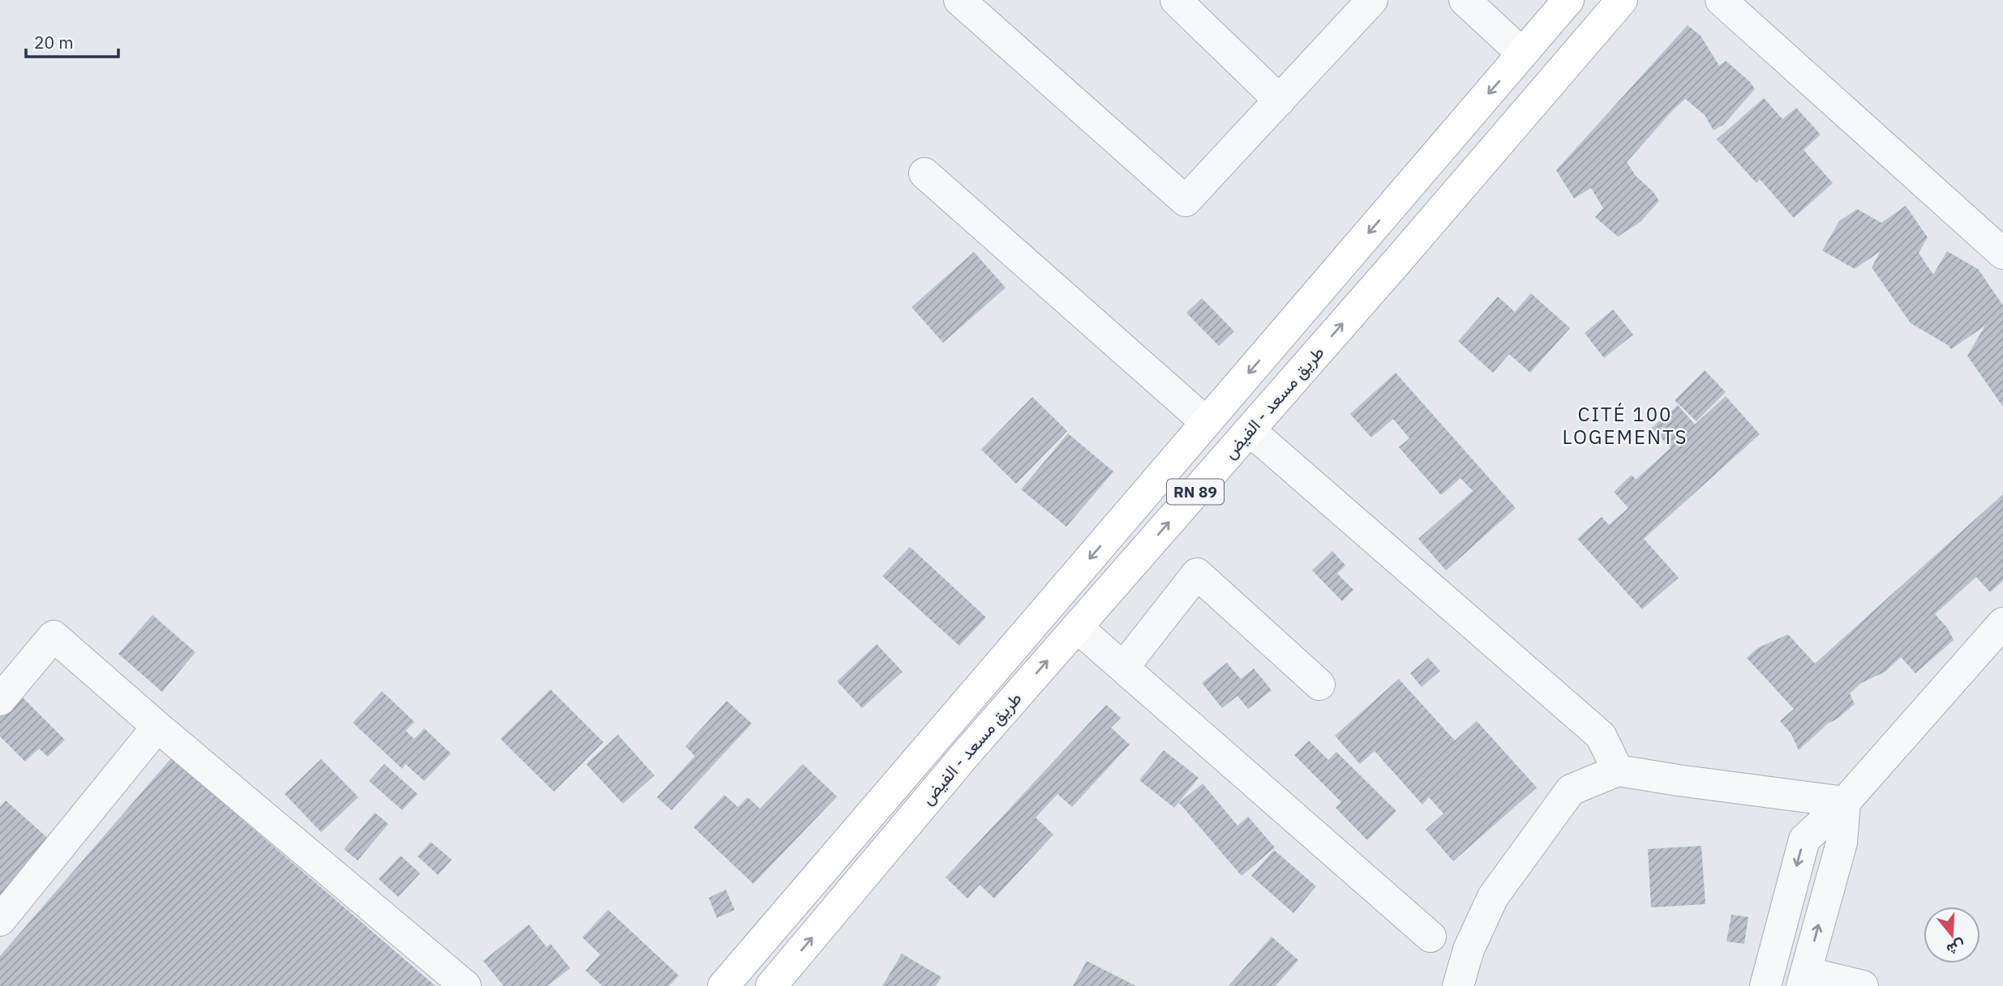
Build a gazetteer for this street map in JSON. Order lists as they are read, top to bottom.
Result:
{
  "streets": {
    "main road": ["طريق مسعد - الفيض", "RN 89"]
  },
  "districts": ["CITÉ 100 LOGEMENTS"],
  "scale_bar": "20 m",
  "north": "bottom"
}
